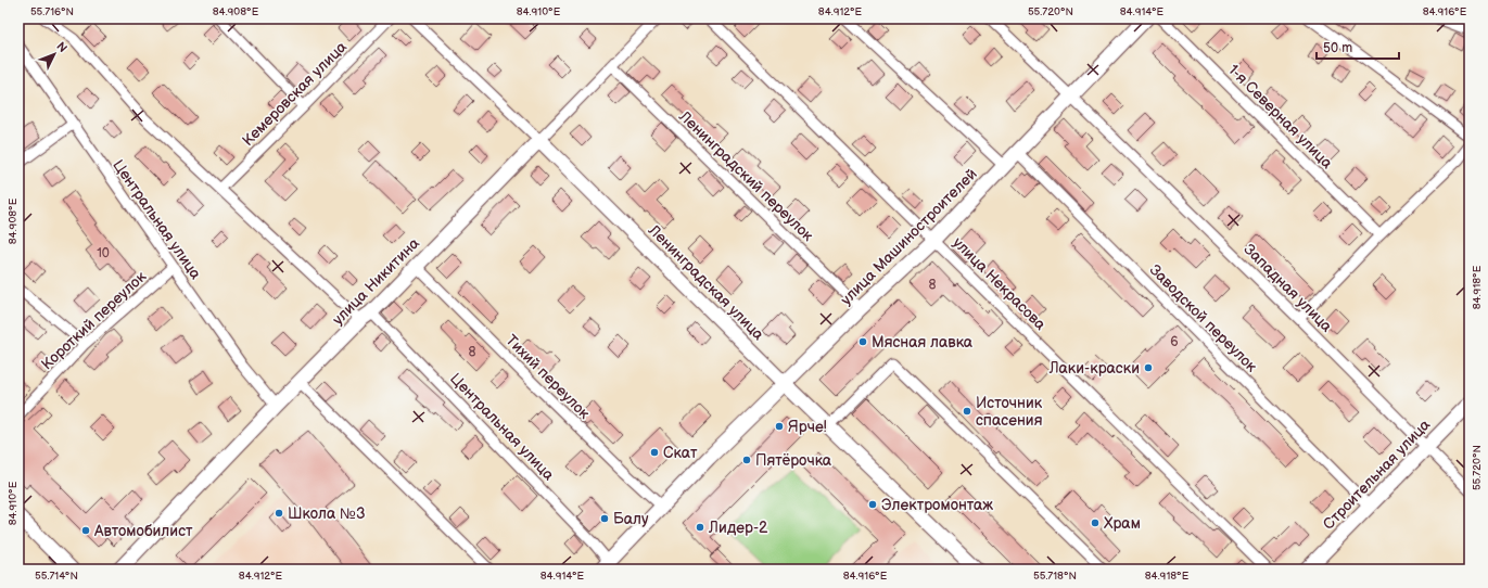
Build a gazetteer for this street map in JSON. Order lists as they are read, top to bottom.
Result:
{
  "streets": {
    "street": [
      "Кемеровская улица",
      "1-я Северная улица",
      "Ленинградский переулок",
      "Центральная улица",
      "улица Машиностроителей",
      "улица Никитина",
      "Ленинградская улица",
      "улица Некрасова",
      "Западная улица",
      "Заводской переулок",
      "Короткий переулок",
      "Тихий переулок",
      "Строительная улица"
    ]
  },
  "crossings": [
    ["Кемеровская улица", "Центральная улица"],
    ["Ленинградский переулок", "улица Машиностроителей"],
    ["Ленинградский переулок", "улица Никитина"],
    ["Центральная улица", "улица Машиностроителей"],
    ["Центральная улица", "улица Никитина"],
    ["Центральная улица", "Короткий переулок"],
    ["улица Машиностроителей", "Ленинградская улица"],
    ["улица Машиностроителей", "улица Некрасова"],
    ["улица Машиностроителей", "Западная улица"],
    ["улица Машиностроителей", "Заводской переулок"],
    ["улица Машиностроителей", "Тихий переулок"],
    ["улица Никитина", "Ленинградская улица"],
    ["улица Никитина", "Тихий переулок"],
    ["Западная улица", "Строительная улица"],
    ["Заводской переулок", "Строительная улица"]
  ],
  "places": [
    "Мясная лавка",
    "Лаки-краски",
    "Источник спасения",
    "Ярче!",
    "Скат",
    "Пятёрочка",
    "Электромонтаж",
    "Школа №3",
    "Балу",
    "Храм",
    "Лидер-2",
    "Автомобилист"
  ],
  "house_numbers": [
    "10",
    "8",
    "6",
    "8"
  ],
  "scale_bar": "50 m",
  "north": "top right",
  "coordinates": [
    "55.716°N",
    "84.908°E",
    "84.910°E",
    "84.912°E",
    "55.720°N",
    "84.914°E",
    "84.916°E",
    "84.918°E",
    "55.714°N",
    "55.718°N"
  ]
}
